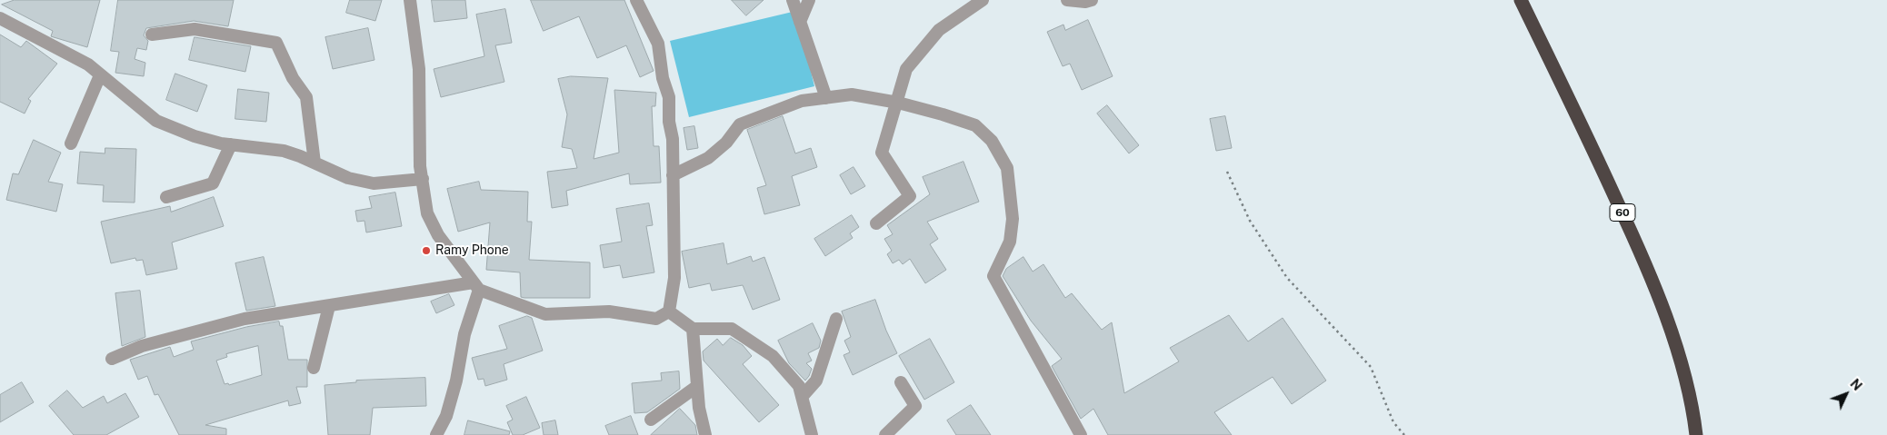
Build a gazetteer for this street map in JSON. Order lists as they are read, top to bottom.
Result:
{
  "streets": {
    "highway": ["60"]
  },
  "places": ["Ramy Phone"],
  "north": "top right"
}
